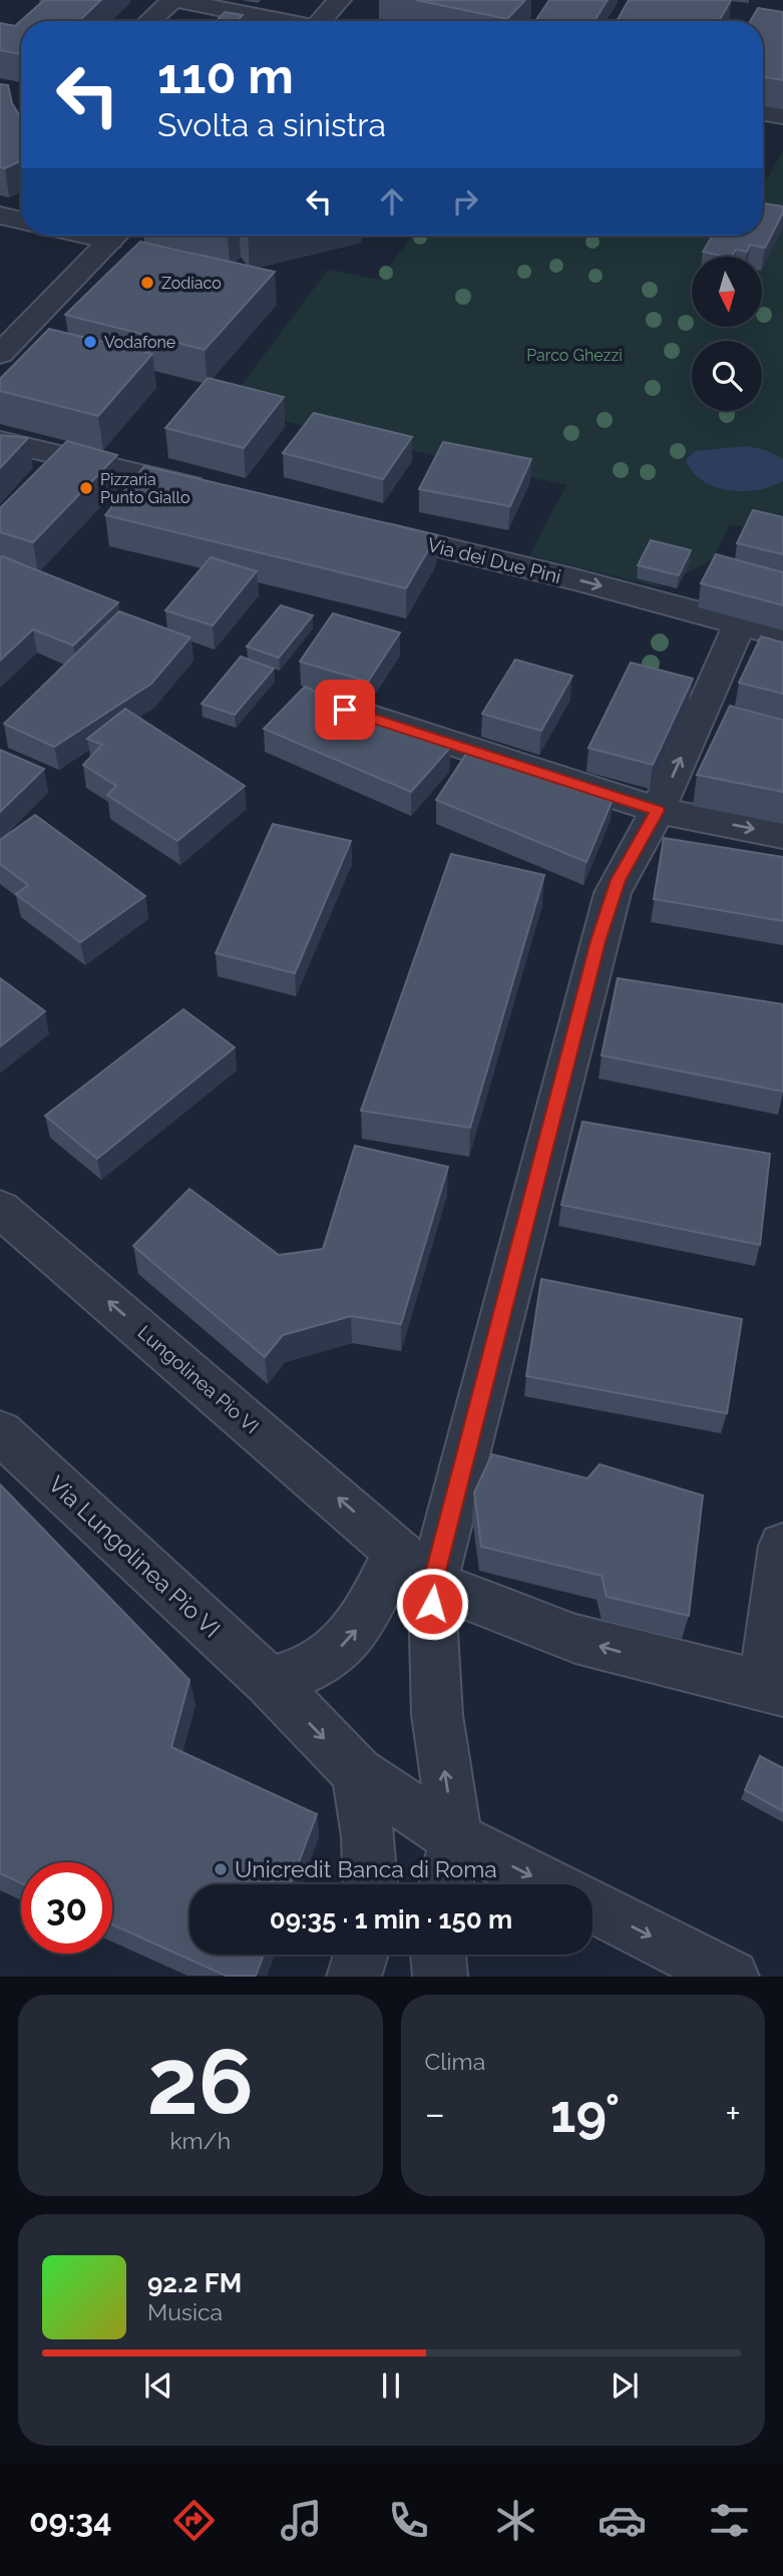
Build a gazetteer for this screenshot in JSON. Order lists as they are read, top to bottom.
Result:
{
  "streets": {
    "street": ["Via dei Due Pini", "Lungolinea Pio VI", "Via Lungolinea Pio VI"]
  },
  "one_way": ["Lungolinea Pio VI"],
  "parks": ["Parco Ghezzi"],
  "places": [
    "Zodiaco",
    "Vodafone",
    "Pizzaria Punto Giallo",
    "Unicredit Banca di Roma"
  ],
  "north": "bottom",
  "page": {
    "turn": ["110 m", "Svolta a sinistra"],
    "limit": "30",
    "trip": "09:35 · 1 min · 150 m",
    "tile": [
      ["26", "km/h"],
      "Clima"
    ],
    "heat": ["−", "19°", "+"],
    "song": ["92.2 FM", "Musica"],
    "tabs": "09:34"
  }
}
